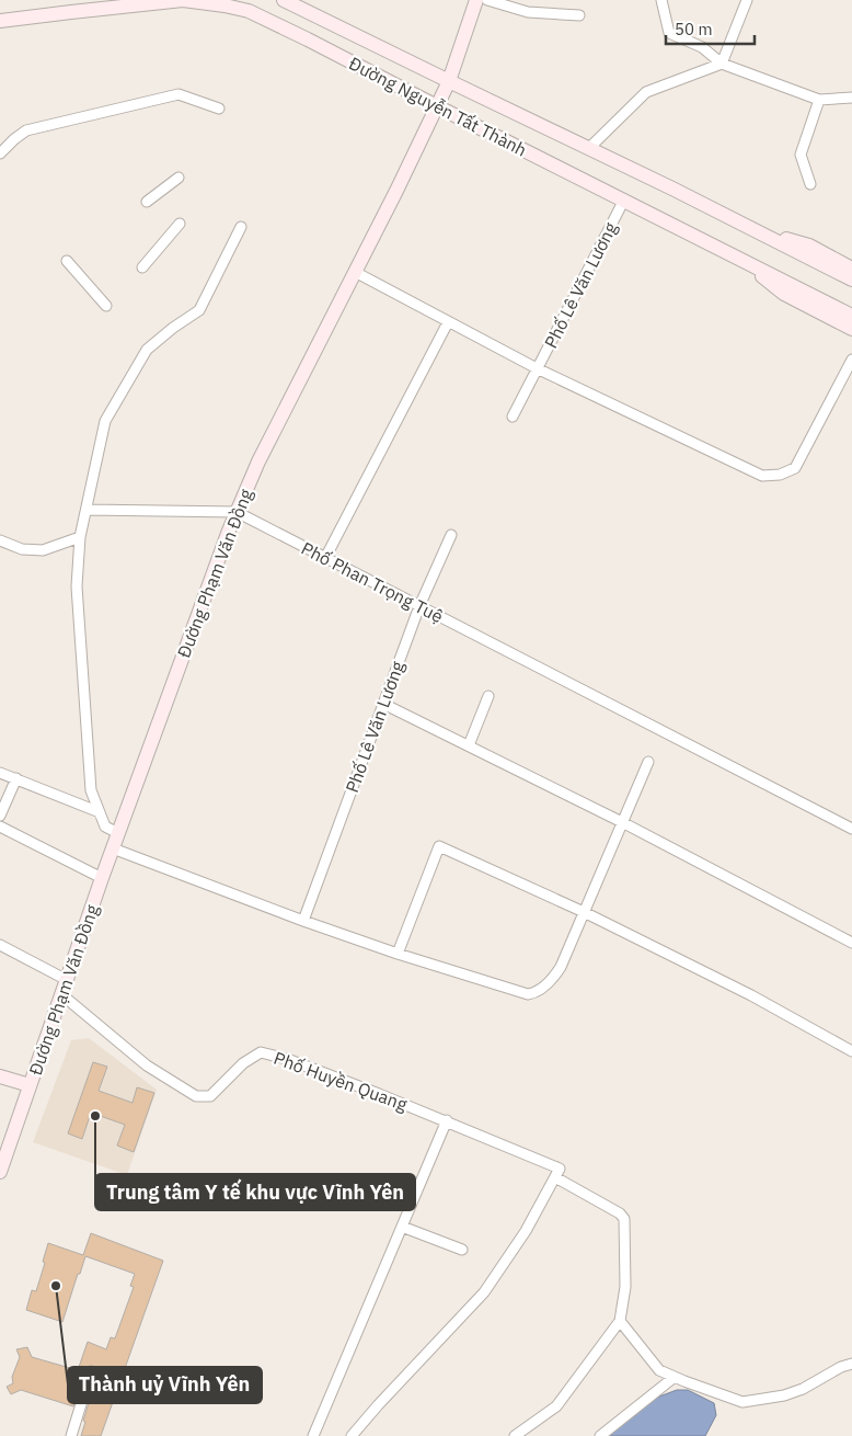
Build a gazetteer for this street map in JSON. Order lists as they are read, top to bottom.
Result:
{
  "streets": {
    "main road": ["Đường Nguyễn Tất Thành", "Đường Phạm Văn Đồng"],
    "street": ["Phố Lê Văn Lương", "Phố Phan Trọng Tuệ", "Phố Huyền Quang"]
  },
  "crossings": [
    ["Đường Nguyễn Tất Thành", "Phố Lê Văn Lương"],
    ["Đường Nguyễn Tất Thành", "Đường Phạm Văn Đồng"],
    ["Phố Lê Văn Lương", "Đường Phạm Văn Đồng"],
    ["Phố Lê Văn Lương", "Phố Phan Trọng Tuệ"],
    ["Đường Phạm Văn Đồng", "Phố Phan Trọng Tuệ"],
    ["Đường Phạm Văn Đồng", "Phố Huyền Quang"]
  ],
  "places": ["Trung tâm Y tế khu vực Vĩnh Yên", "Thành uỷ Vĩnh Yên"],
  "scale_bar": "50 m"
}
